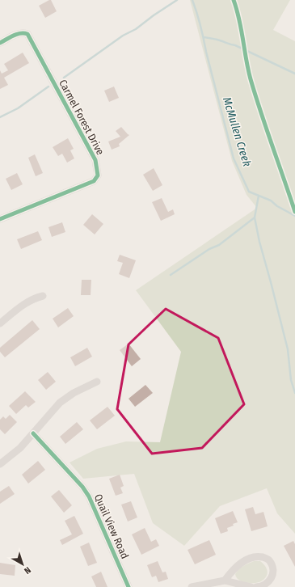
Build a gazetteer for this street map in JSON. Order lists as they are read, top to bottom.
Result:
{
  "streets": {
    "street": ["Carmel Forest Drive", "Quail View Road"]
  },
  "water": ["McMullen Creek"],
  "north": "bottom right"
}
